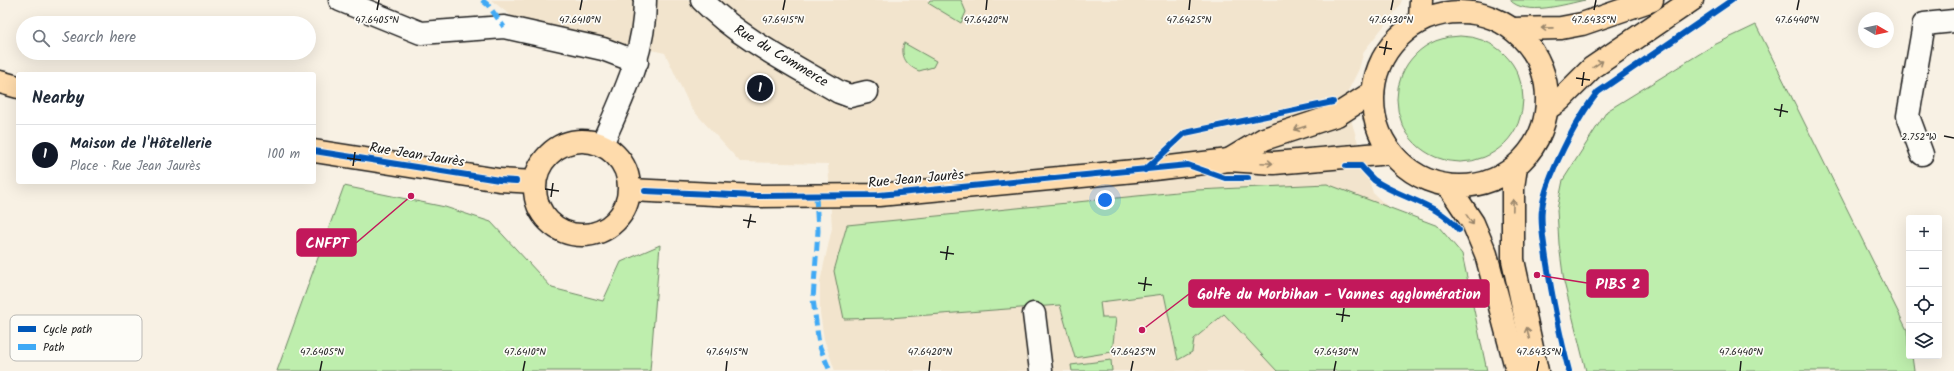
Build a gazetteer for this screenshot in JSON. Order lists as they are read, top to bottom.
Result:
{
  "streets": {
    "main road": ["Rue Jean Jaurès"],
    "street": ["Rue du Commerce"]
  },
  "places": ["CNFPT", "PIBS 2", "Golfe du Morbihan - Vannes agglomération"],
  "legend": ["Cycle path", "Path"],
  "north": "right",
  "page": {
    "search": "Search here",
    "heading": "Nearby",
    "pins": "1",
    "list": [
      {
        "mark": "1",
        "name": "Maison de l'Hôtellerie",
        "note": "Place · Rue Jean Jaurès",
        "value": "100 m"
      }
    ],
    "map_buttons": ["+", "−"]
  },
  "coordinates": [
    "47.6405°N",
    "47.6410°N",
    "47.6415°N",
    "47.6420°N",
    "47.6425°N",
    "47.6430°N",
    "47.6435°N",
    "47.6440°N",
    "2.752°W"
  ]
}
